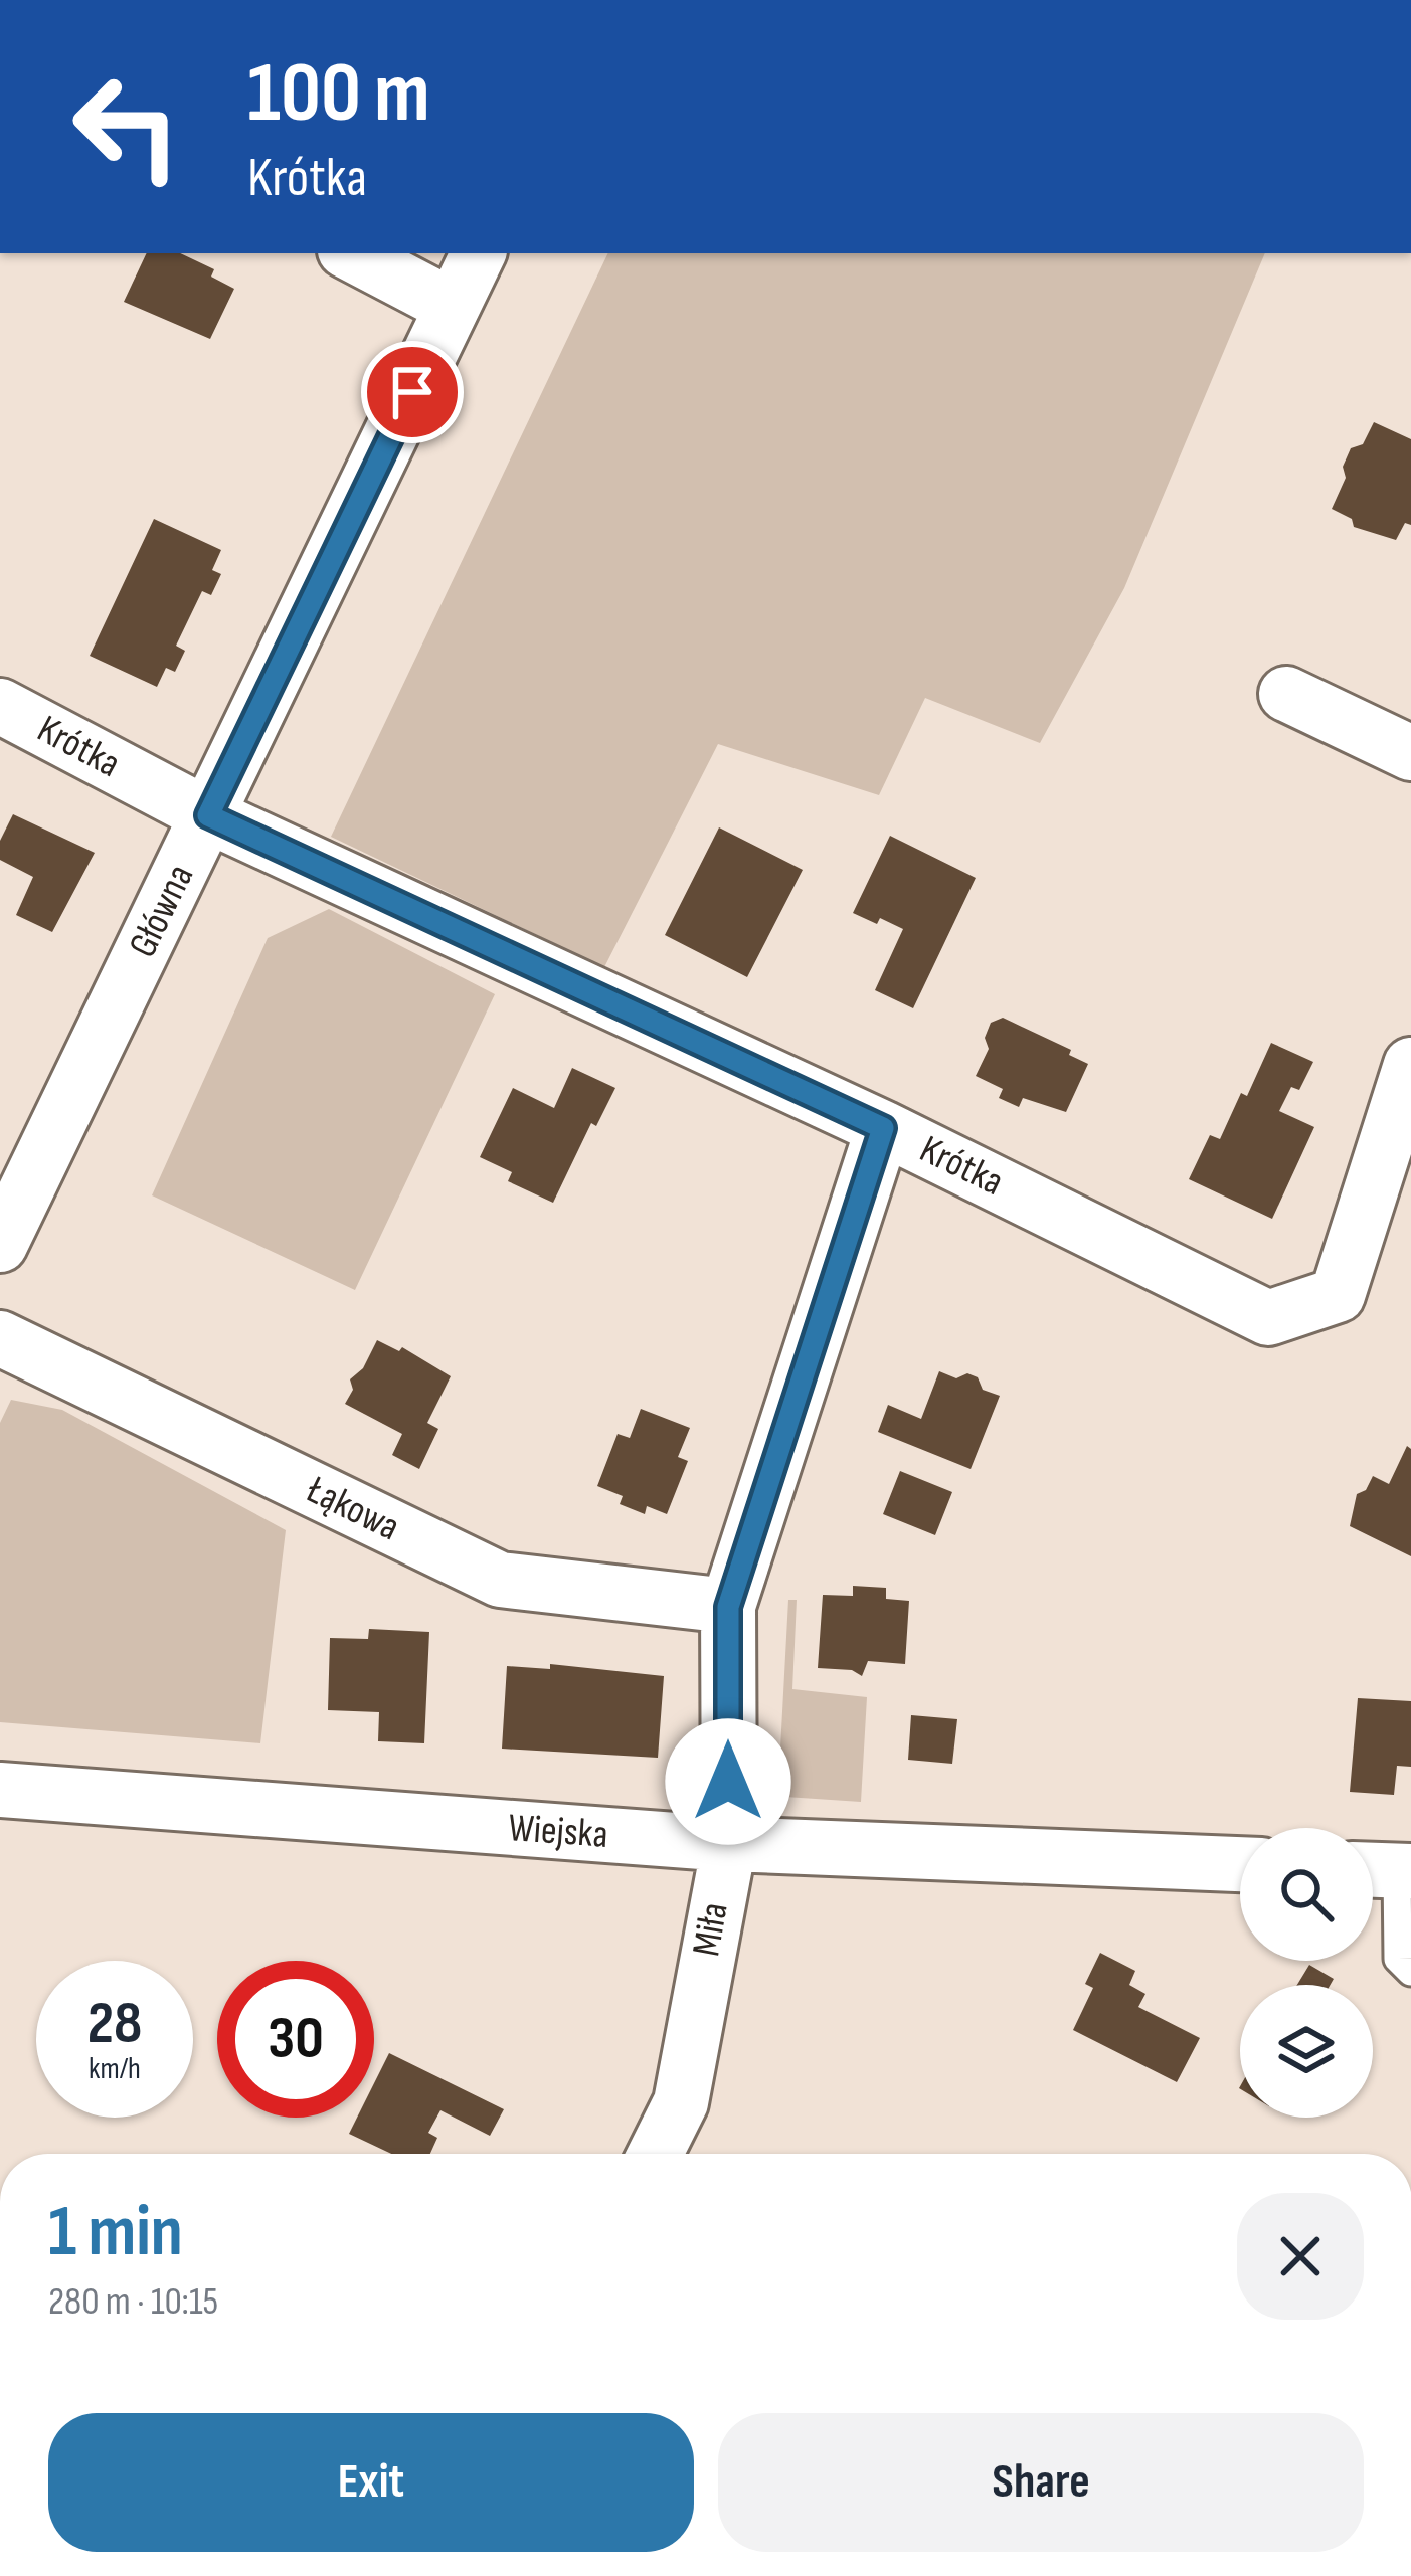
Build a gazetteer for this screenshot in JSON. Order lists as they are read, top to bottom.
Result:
{
  "streets": {
    "street": [
      "Krótka",
      "Główna",
      "Łąkowa",
      "Wiejska",
      "Miła"
    ]
  },
  "crossings": [
    ["Krótka", "Główna"],
    ["Krótka", "Miła"],
    ["Łąkowa", "Miła"],
    ["Wiejska", "Miła"]
  ],
  "page": {
    "turn": ["100 m", "Krótka"],
    "speed": "28 km/h",
    "limit": "30",
    "heading": ["1 min", "280 m · 10:15"],
    "buttons": ["Exit", "Share"]
  }
}
